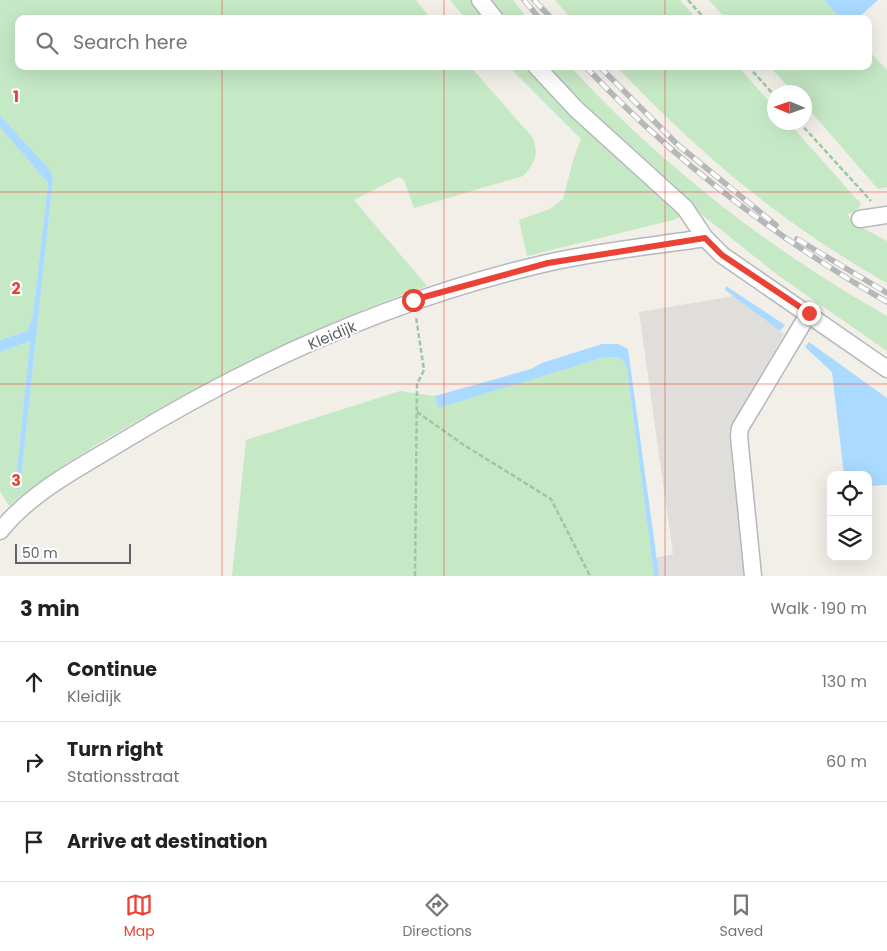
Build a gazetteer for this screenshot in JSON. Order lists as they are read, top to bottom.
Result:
{
  "streets": {
    "street": ["Kleidijk"]
  },
  "scale_bar": "50 m",
  "north": "left",
  "page": {
    "search": "Search here",
    "scale": "50 m",
    "heading": ["3 min", "Walk · 190 m"],
    "list": [
      ["Continue", "Kleidijk", "130 m"],
      ["Turn right", "Stationsstraat", "60 m"],
      "Arrive at destination"
    ],
    "nav": ["Map", "Directions", "Saved"]
  },
  "grid": {
    "rows": ["1", "2", "3"]
  }
}
